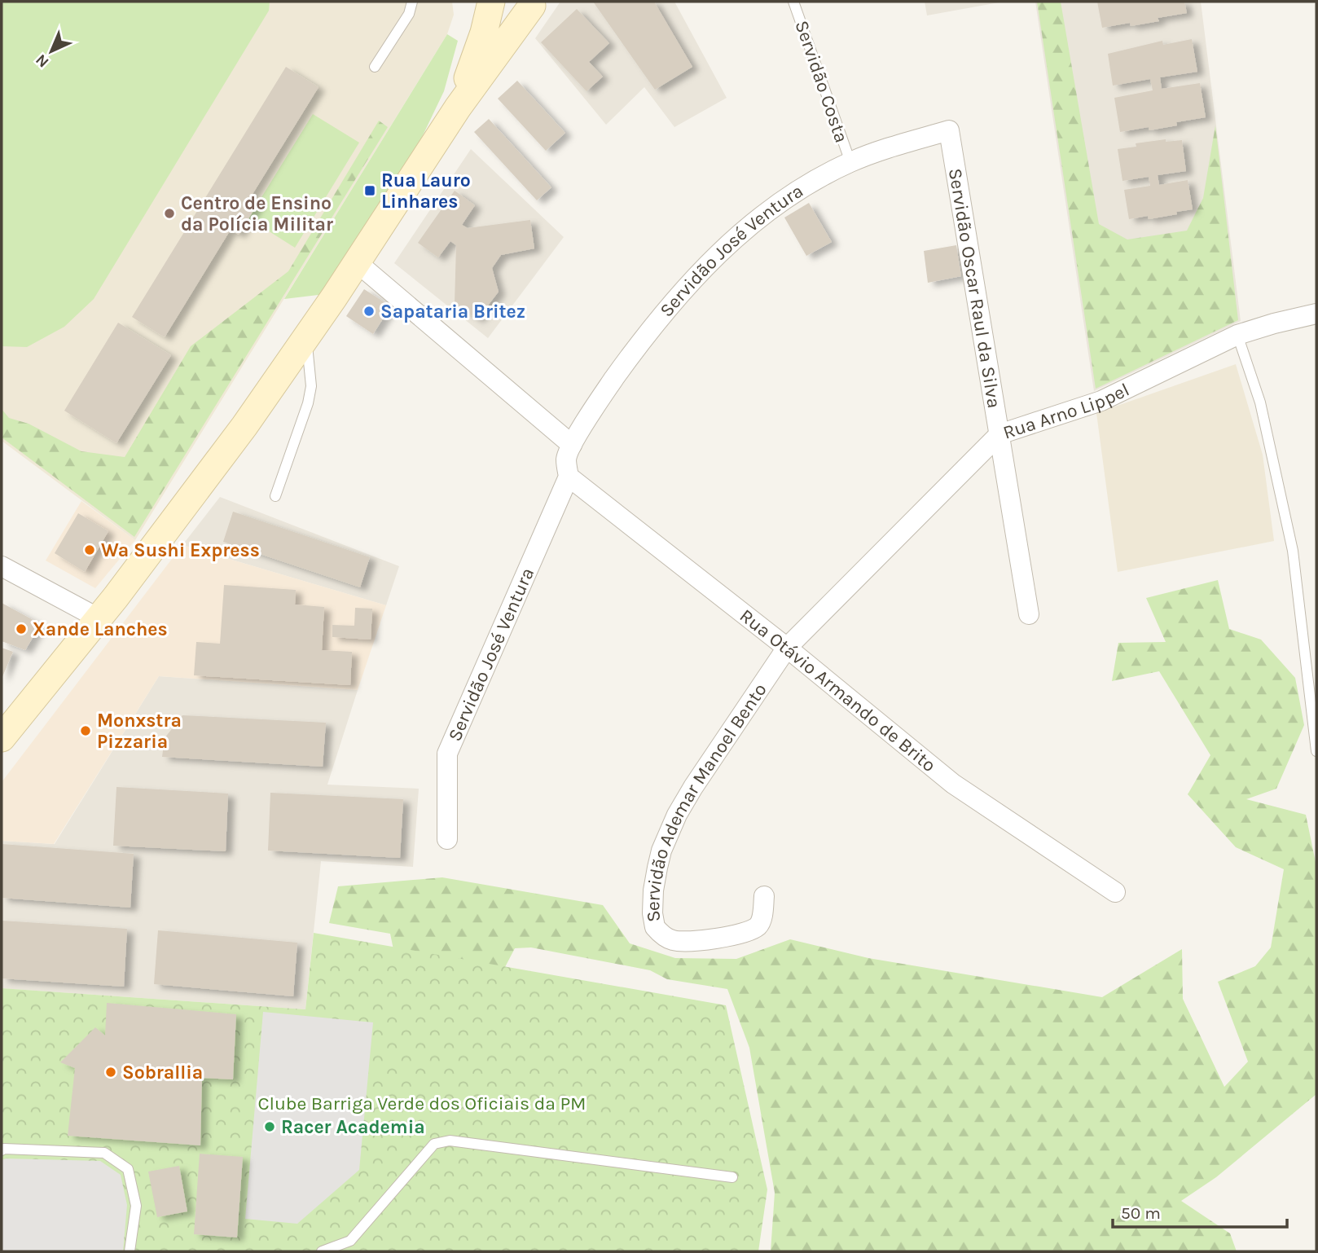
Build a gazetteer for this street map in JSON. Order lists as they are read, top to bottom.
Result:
{
  "streets": {
    "street": [
      "Servidão José Ventura",
      "Servidão Oscar Raul da Silva",
      "Rua Arno Lippel",
      "Rua Otávio Armando de Brito",
      "Servidão Ademar Manoel Bento"
    ],
    "lane": ["Servidão Costa"]
  },
  "crossings": [
    ["Servidão Costa", "Servidão José Ventura"],
    ["Servidão José Ventura", "Servidão Oscar Raul da Silva"],
    ["Servidão José Ventura", "Rua Otávio Armando de Brito"],
    ["Servidão Oscar Raul da Silva", "Rua Arno Lippel"],
    ["Rua Arno Lippel", "Rua Otávio Armando de Brito"],
    ["Rua Arno Lippel", "Servidão Ademar Manoel Bento"],
    ["Rua Otávio Armando de Brito", "Servidão Ademar Manoel Bento"]
  ],
  "parks": ["Clube Barriga Verde dos Oficiais da PM"],
  "places": {
    "transit": ["Rua Lauro Linhares"],
    "other": [
      "Centro de Ensino da Polícia Militar",
      "Sapataria Britez",
      "Wa Sushi Express",
      "Xande Lanches",
      "Monxstra Pizzaria",
      "Sobrallia",
      "Racer Academia"
    ]
  },
  "scale_bar": "50 m",
  "north": "bottom left"
}
